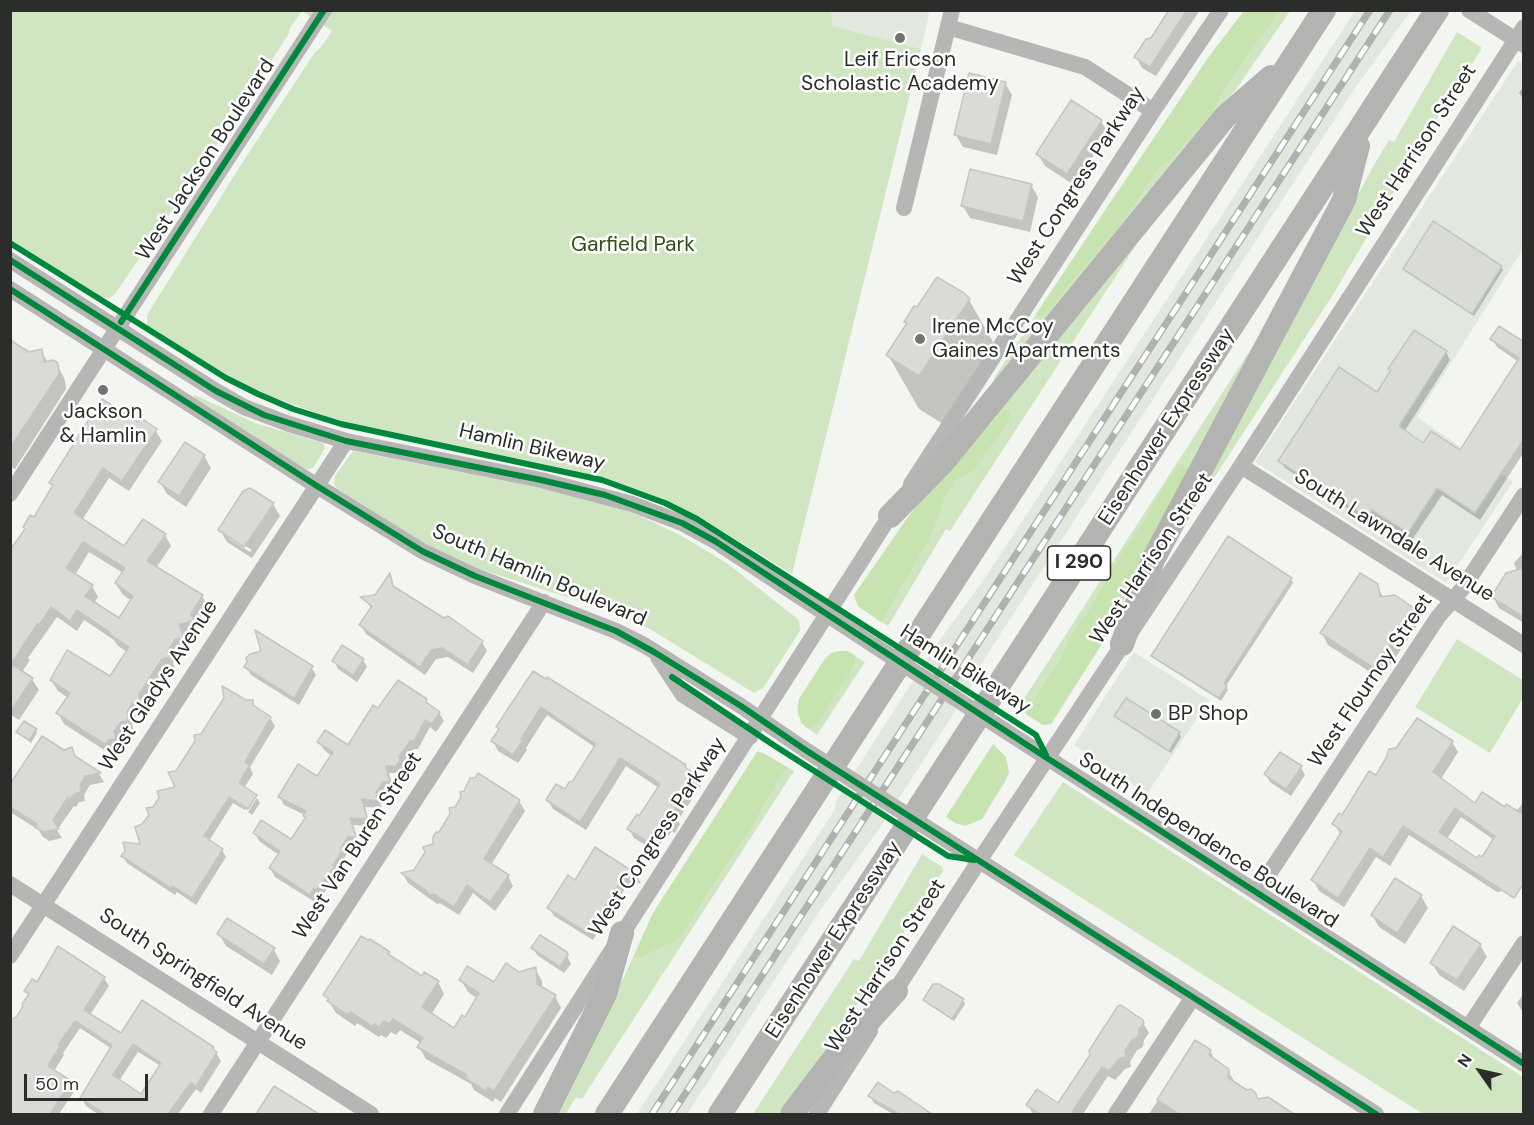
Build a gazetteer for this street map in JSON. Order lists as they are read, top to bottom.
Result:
{
  "streets": {
    "highway": ["Eisenhower Expressway", "I 290"],
    "street": [
      "West Harrison Street",
      "West Jackson Boulevard",
      "West Congress Parkway",
      "South Lawndale Avenue",
      "South Hamlin Boulevard",
      "West Flournoy Street",
      "West Gladys Avenue",
      "South Independence Boulevard",
      "West Van Buren Street",
      "South Springfield Avenue"
    ],
    "cycle path": ["Hamlin Bikeway"]
  },
  "crossings": [
    ["West Harrison Street", "South Lawndale Avenue"],
    ["West Harrison Street", "South Hamlin Boulevard"],
    ["West Harrison Street", "South Independence Boulevard"],
    ["West Jackson Boulevard", "South Hamlin Boulevard"],
    ["West Congress Parkway", "South Hamlin Boulevard"],
    ["West Congress Parkway", "South Independence Boulevard"],
    ["South Lawndale Avenue", "West Flournoy Street"],
    ["South Hamlin Boulevard", "West Gladys Avenue"],
    ["South Hamlin Boulevard", "West Van Buren Street"],
    ["West Flournoy Street", "South Independence Boulevard"],
    ["West Gladys Avenue", "South Springfield Avenue"],
    ["West Van Buren Street", "South Springfield Avenue"]
  ],
  "parks": ["Garfield Park"],
  "places": [
    "Leif Ericson Scholastic Academy",
    "Irene McCoy Gaines Apartments",
    "Jackson & Hamlin",
    "BP Shop"
  ],
  "scale_bar": "50 m",
  "north": "top left"
}
